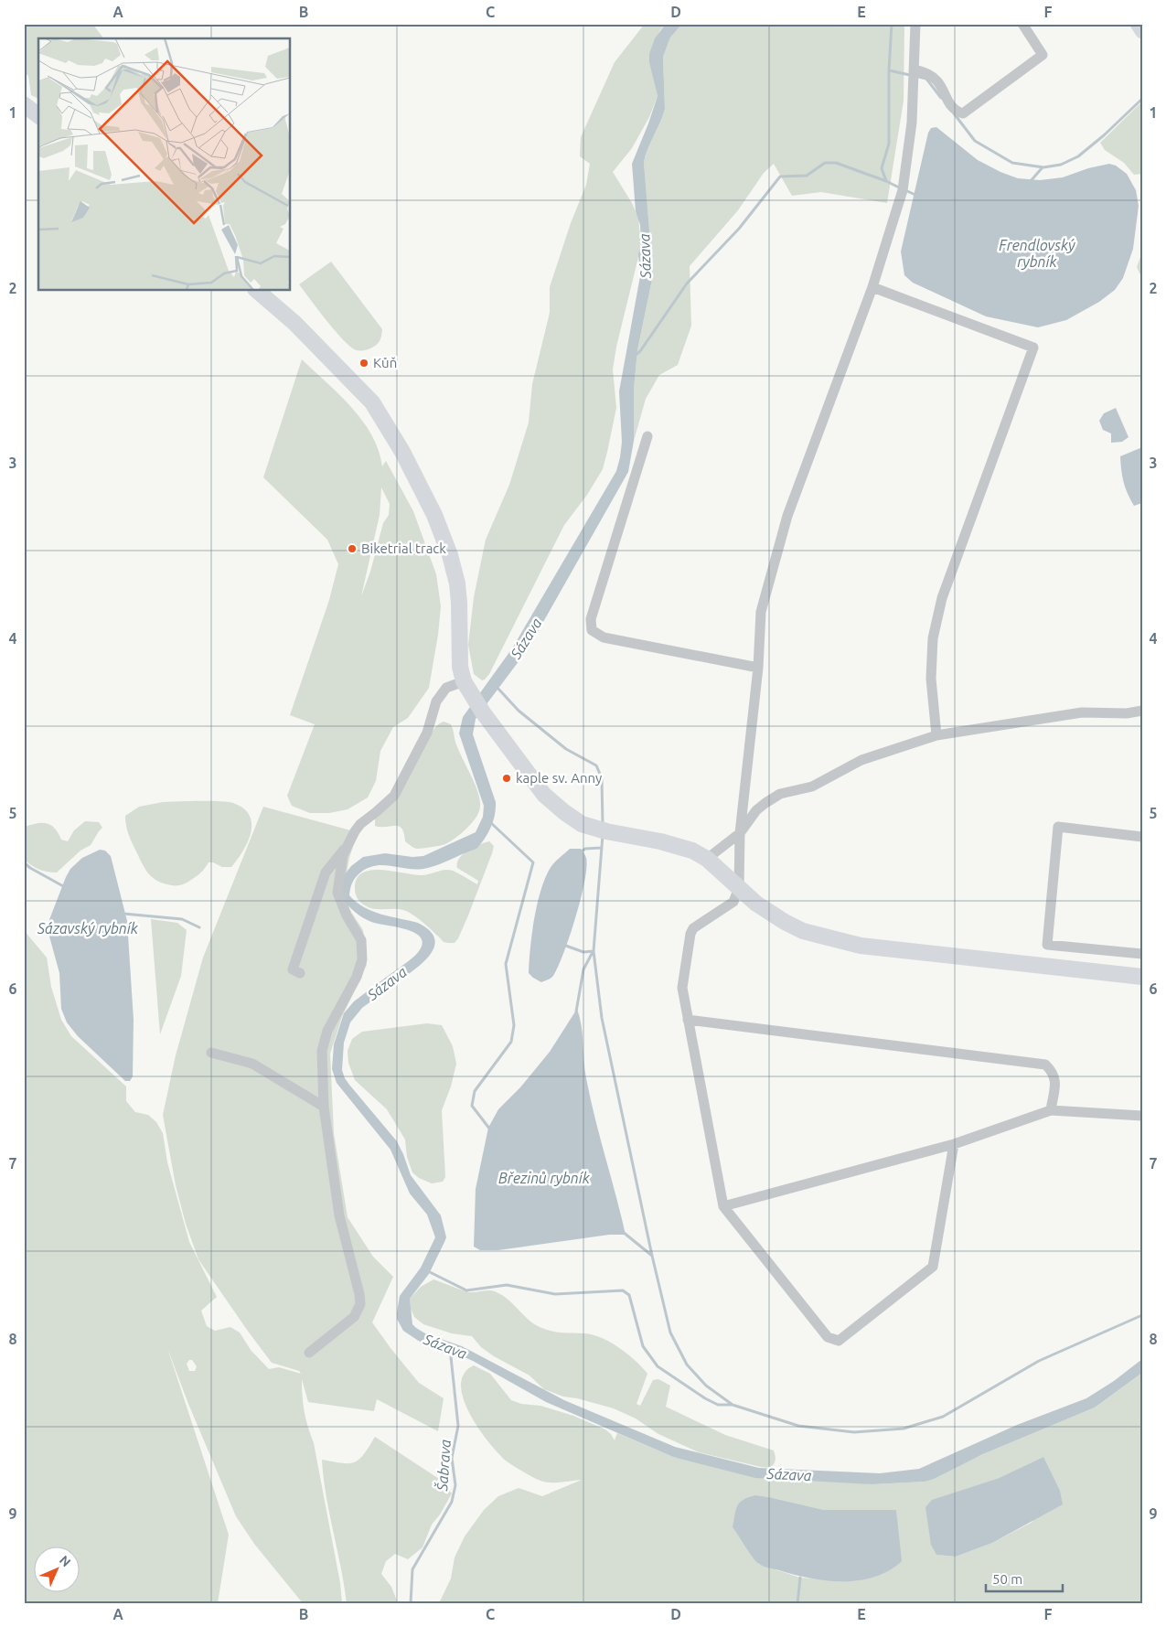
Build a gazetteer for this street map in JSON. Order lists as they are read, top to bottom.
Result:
{
  "water": [
    "Frendlovský rybník",
    "Sázava",
    "Sázavský rybník",
    "Březinů rybník",
    "Šabrava"
  ],
  "places": ["Kůň", "Biketrial track", "kaple sv. Anny"],
  "scale_bar": "50 m",
  "north": "top right",
  "grid": {
    "columns": [
      "A",
      "B",
      "C",
      "D",
      "E",
      "F"
    ],
    "rows": [
      "1",
      "2",
      "3",
      "4",
      "5",
      "6",
      "7",
      "8",
      "9"
    ]
  }
}
